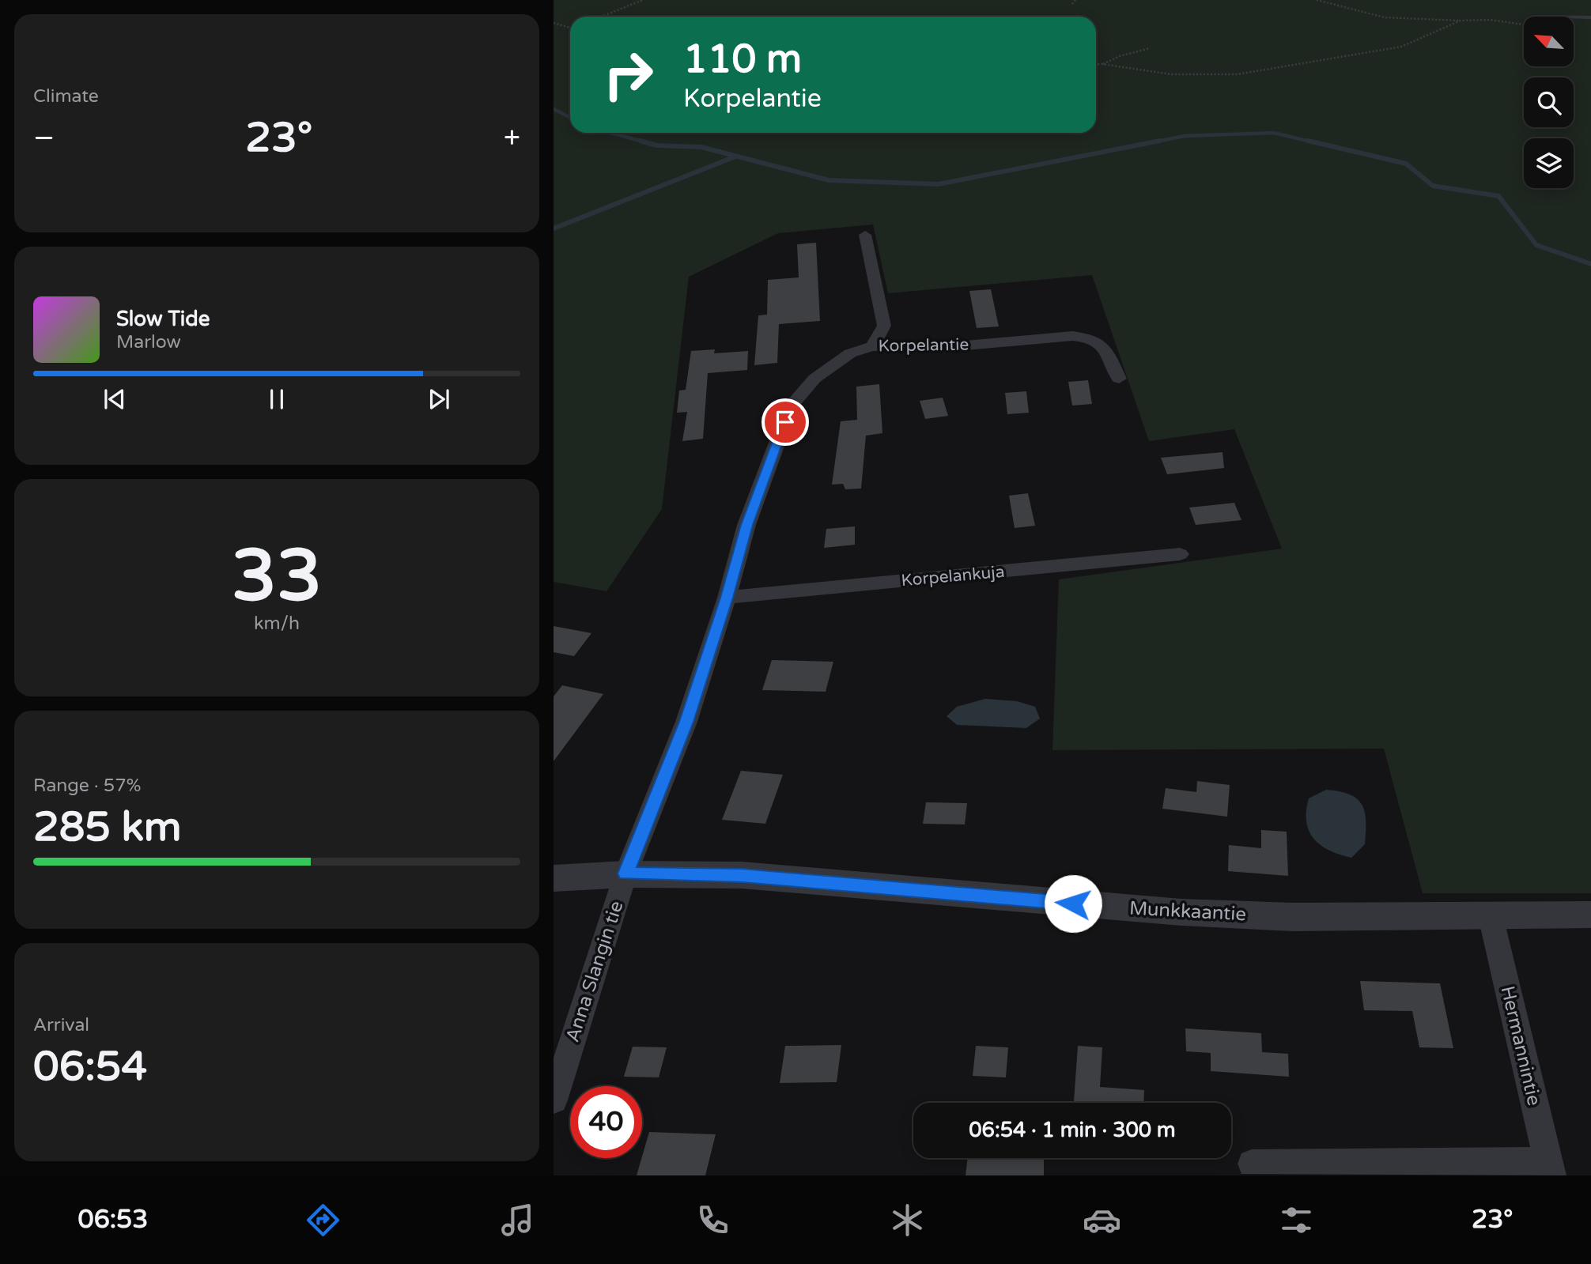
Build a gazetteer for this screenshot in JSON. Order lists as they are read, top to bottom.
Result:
{
  "streets": {
    "street": [
      "Korpelantie",
      "Korpelankuja",
      "Munkkaantie",
      "Anna Slangin tie",
      "Hermannintie"
    ]
  },
  "crossings": [
    ["Korpelantie", "Korpelankuja"],
    ["Korpelantie", "Munkkaantie"],
    ["Korpelantie", "Anna Slangin tie"],
    ["Munkkaantie", "Anna Slangin tie"],
    ["Munkkaantie", "Hermannintie"]
  ],
  "north": "top left",
  "page": {
    "tile": [
      "Climate",
      ["33", "km/h"],
      ["Range · 57%", "285 km"],
      ["Arrival", "06:54"]
    ],
    "turn": ["110 m", "Korpelantie"],
    "heat": ["−", "23°", "+"],
    "song": ["Slow Tide", "Marlow"],
    "limit": "40",
    "trip": "06:54 · 1 min · 300 m",
    "tabs": ["06:53", "23°"]
  }
}
